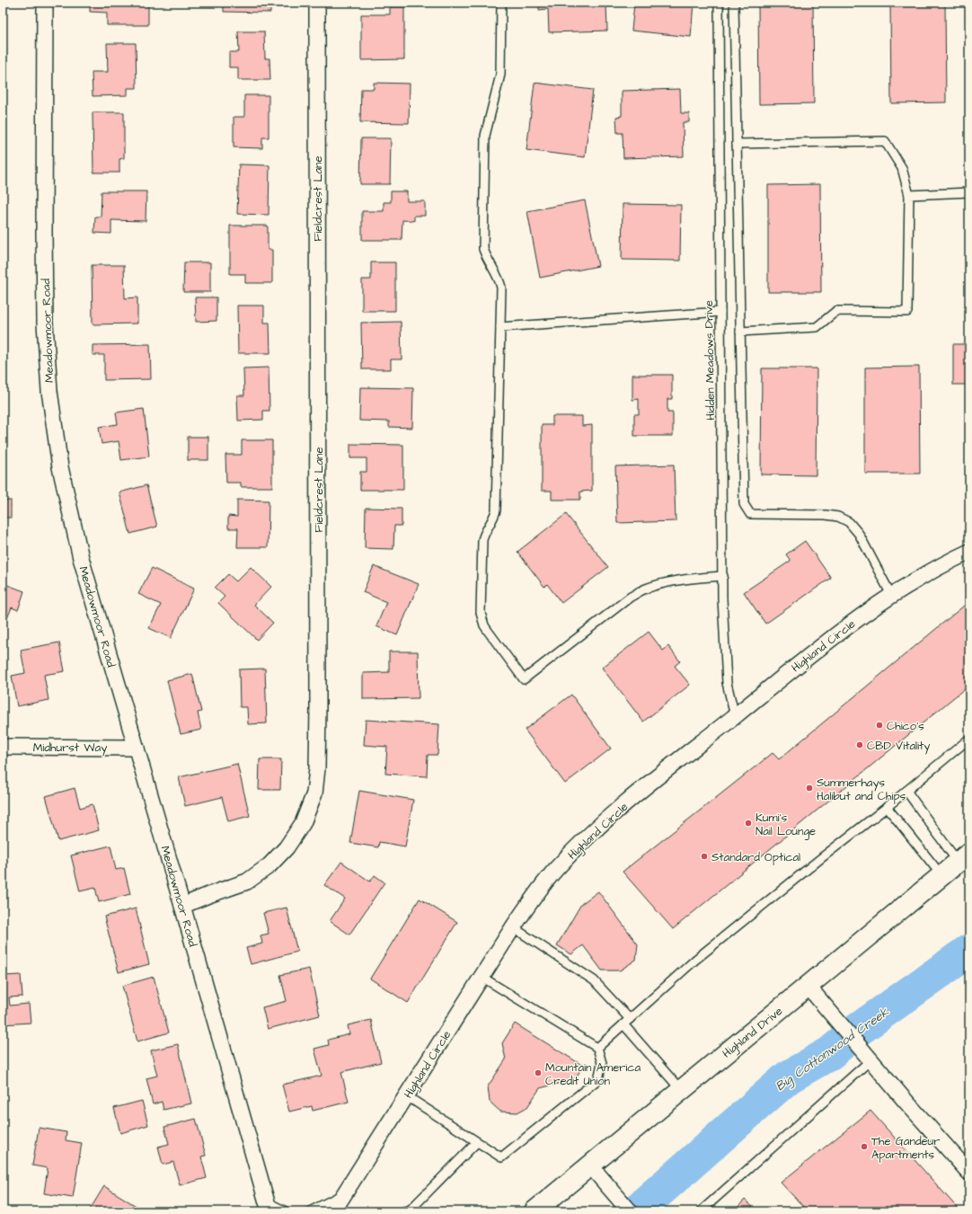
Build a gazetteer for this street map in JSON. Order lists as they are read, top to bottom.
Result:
{
  "streets": {
    "main road": ["Highland Drive"],
    "street": [
      "Fieldcrest Lane",
      "Meadowmoor Road",
      "Highland Circle",
      "Midhurst Way"
    ],
    "lane": ["Hidden Meadows Drive"]
  },
  "crossings": [
    ["Fieldcrest Lane", "Meadowmoor Road"],
    ["Meadowmoor Road", "Midhurst Way"],
    ["Hidden Meadows Drive", "Highland Circle"]
  ],
  "water": ["Big Cottonwood Creek"],
  "places": [
    "Chico's",
    "CBD Vitality",
    "Summerhays Halibut and Chips",
    "Kumi's Nail Lounge",
    "Standard Optical",
    "Mountain America Credit Union",
    "The Gandeur Apartments"
  ]
}
